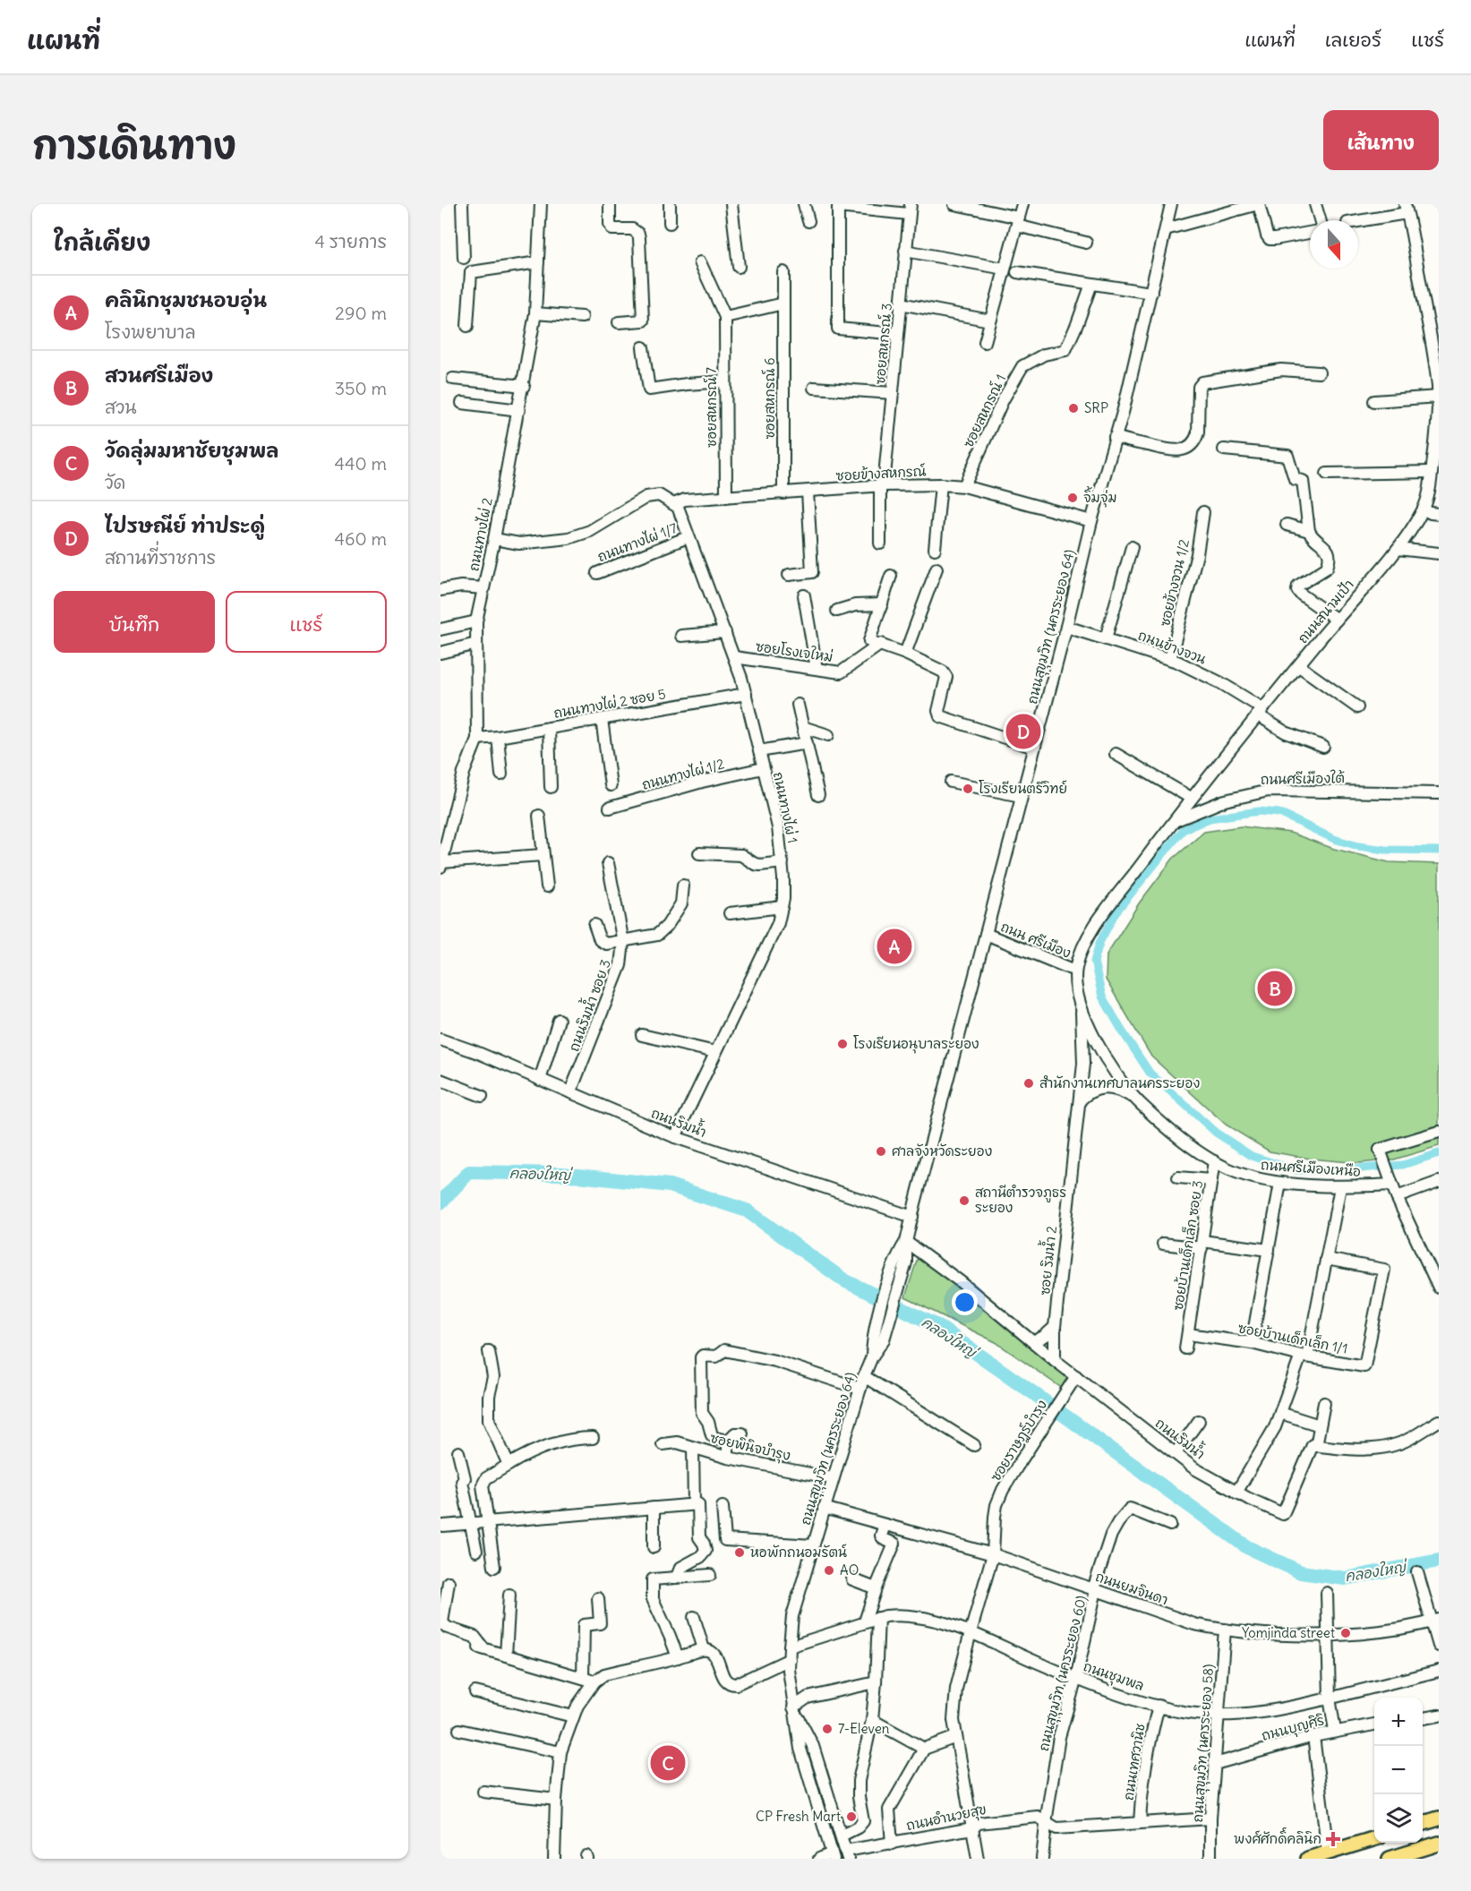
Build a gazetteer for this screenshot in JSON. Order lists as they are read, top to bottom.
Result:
{
  "streets": {
    "street": [
      "ซอยสหกรณ์ 3",
      "ซอยสหกรณ์ 6",
      "ซอยสหกรณ์ 7",
      "ซอยสหกรณ์ 1",
      "ซอยข้างสหกรณ์",
      "ถนนทางไผ่ 2",
      "ถนนทางไผ่ 1/7",
      "ซอยข้างจวน 1/2",
      "ถนนสนามเป้า",
      "ถนนสุขุมวิท (นครระยอง 64)",
      "ถนนข้างจวน",
      "ซอยโรงเจใหม่",
      "ถนนทางไผ่ 2 ซอย 5",
      "ถนนทางไผ่ 1/2",
      "ถนนศรีเมืองใต้",
      "ถนนทางไผ่ 1",
      "ถนน ศรีเมือง",
      "ถนนริมน้ำ ซอย 3",
      "ถนนริมน้ำ",
      "ถนนศรีเมืองเหนือ",
      "ซอยบ้านเด็กเล็ก ซอย 3",
      "ซอย ริมน้ำ 2",
      "ซอยบ้านเด็กเล็ก 1/1",
      "ซอยราษฎร์บำรุง",
      "ซอยพินิจบำรุง",
      "ถนนยมจินดา",
      "ถนนสุขุมวิท (นครระยอง 60)",
      "ถนนชุมพล",
      "ถนนบุญศิริ",
      "ถนนสุขุมวิท (นครระยอง 58)",
      "ถนนเทศวานิช",
      "ถนนอำนวยสุข"
    ]
  },
  "crossings": [
    ["ซอยสหกรณ์ 3", "ซอยข้างสหกรณ์"],
    ["ซอยสหกรณ์ 6", "ซอยข้างสหกรณ์"],
    ["ซอยสหกรณ์ 7", "ซอยข้างสหกรณ์"],
    ["ซอยสหกรณ์ 1", "ซอยข้างสหกรณ์"],
    ["ซอยข้างสหกรณ์", "ถนนสุขุมวิท (นครระยอง 64)"],
    ["ซอยข้างสหกรณ์", "ถนนทางไผ่ 1"],
    ["ถนนทางไผ่ 2", "ถนนทางไผ่ 2 ซอย 5"],
    ["ถนนทางไผ่ 1/7", "ถนนทางไผ่ 1"],
    ["ซอยข้างจวน 1/2", "ถนนข้างจวน"],
    ["ถนนสนามเป้า", "ถนนข้างจวน"],
    ["ถนนสนามเป้า", "ถนนศรีเมืองใต้"],
    ["ถนนสนามเป้า", "ถนน ศรีเมือง"],
    ["ถนนสนามเป้า", "ถนนศรีเมืองเหนือ"],
    ["ถนนสุขุมวิท (นครระยอง 64)", "ถนนข้างจวน"],
    ["ถนนสุขุมวิท (นครระยอง 64)", "ถนน ศรีเมือง"],
    ["ถนนสุขุมวิท (นครระยอง 64)", "ถนนริมน้ำ"],
    ["ถนนสุขุมวิท (นครระยอง 64)", "ซอยพินิจบำรุง"],
    ["ถนนสุขุมวิท (นครระยอง 64)", "ถนนยมจินดา"],
    ["ถนนสุขุมวิท (นครระยอง 64)", "ถนนชุมพล"],
    ["ถนนสุขุมวิท (นครระยอง 64)", "ถนนอำนวยสุข"],
    ["ซอยโรงเจใหม่", "ถนนทางไผ่ 1"],
    ["ถนนทางไผ่ 2 ซอย 5", "ถนนทางไผ่ 1"],
    ["ถนนทางไผ่ 1/2", "ถนนทางไผ่ 1"],
    ["ถนนทางไผ่ 1", "ถนนริมน้ำ"],
    ["ถนน ศรีเมือง", "ถนนศรีเมืองเหนือ"],
    ["ถนนริมน้ำ ซอย 3", "ถนนริมน้ำ"],
    ["ถนนริมน้ำ", "ซอย ริมน้ำ 2"],
    ["ถนนริมน้ำ", "ซอยราษฎร์บำรุง"],
    ["ถนนศรีเมืองเหนือ", "ซอยบ้านเด็กเล็ก ซอย 3"],
    ["ถนนศรีเมืองเหนือ", "ซอย ริมน้ำ 2"],
    ["ซอยบ้านเด็กเล็ก ซอย 3", "ซอยบ้านเด็กเล็ก 1/1"],
    ["ซอยราษฎร์บำรุง", "ถนนยมจินดา"],
    ["ซอยราษฎร์บำรุง", "ถนนชุมพล"],
    ["ซอยราษฎร์บำรุง", "ถนนอำนวยสุข"],
    ["ถนนยมจินดา", "ถนนสุขุมวิท (นครระยอง 60)"],
    ["ถนนยมจินดา", "ถนนสุขุมวิท (นครระยอง 58)"],
    ["ถนนสุขุมวิท (นครระยอง 60)", "ถนนชุมพล"],
    ["ถนนสุขุมวิท (นครระยอง 60)", "ถนนอำนวยสุข"],
    ["ถนนชุมพล", "ถนนสุขุมวิท (นครระยอง 58)"],
    ["ถนนชุมพล", "ถนนเทศวานิช"],
    ["ถนนบุญศิริ", "ถนนสุขุมวิท (นครระยอง 58)"],
    ["ถนนสุขุมวิท (นครระยอง 58)", "ถนนอำนวยสุข"],
    ["ถนนเทศวานิช", "ถนนอำนวยสุข"]
  ],
  "water": ["คลองใหญ่"],
  "places": {
    "other": [
      "SRP",
      "จิ้มจุ่ม",
      "โรงเรียนตรีวิทย์",
      "โรงเรียนอนุบาลระยอง",
      "สำนักงานเทศบาลนครระยอง",
      "ศาลจังหวัดระยอง",
      "สถานีตำรวจภูธร ระยอง",
      "หอพักถนอมรัตน์",
      "AO",
      "Yomjinda street",
      "7-Eleven",
      "CP Fresh Mart"
    ],
    "health": ["พงศ์ศักดิ์คลินิก"]
  },
  "north": "bottom",
  "page": {
    "header": "แผนที่",
    "nav": ["แผนที่", "เลเยอร์", "แชร์"],
    "title": "การเดินทาง",
    "buttons": [
      "เส้นทาง",
      ["บันทึก", "แชร์"]
    ],
    "heading": ["ใกล้เคียง", "4 รายการ"],
    "list": [
      {
        "mark": "A",
        "name": "คลินิกชุมชนอบอุ่น",
        "note": "โรงพยาบาล",
        "value": "290 m"
      },
      {
        "mark": "B",
        "name": "สวนศรีเมือง",
        "note": "สวน",
        "value": "350 m"
      },
      {
        "mark": "C",
        "name": "วัดลุ่มมหาชัยชุมพล",
        "note": "วัด",
        "value": "440 m"
      },
      {
        "mark": "D",
        "name": "ไปรษณีย์ ท่าประดู่",
        "note": "สถานที่ราชการ",
        "value": "460 m"
      }
    ],
    "pins": [
      "D",
      "A",
      "B",
      "C"
    ],
    "map_buttons": ["+", "−"]
  }
}
